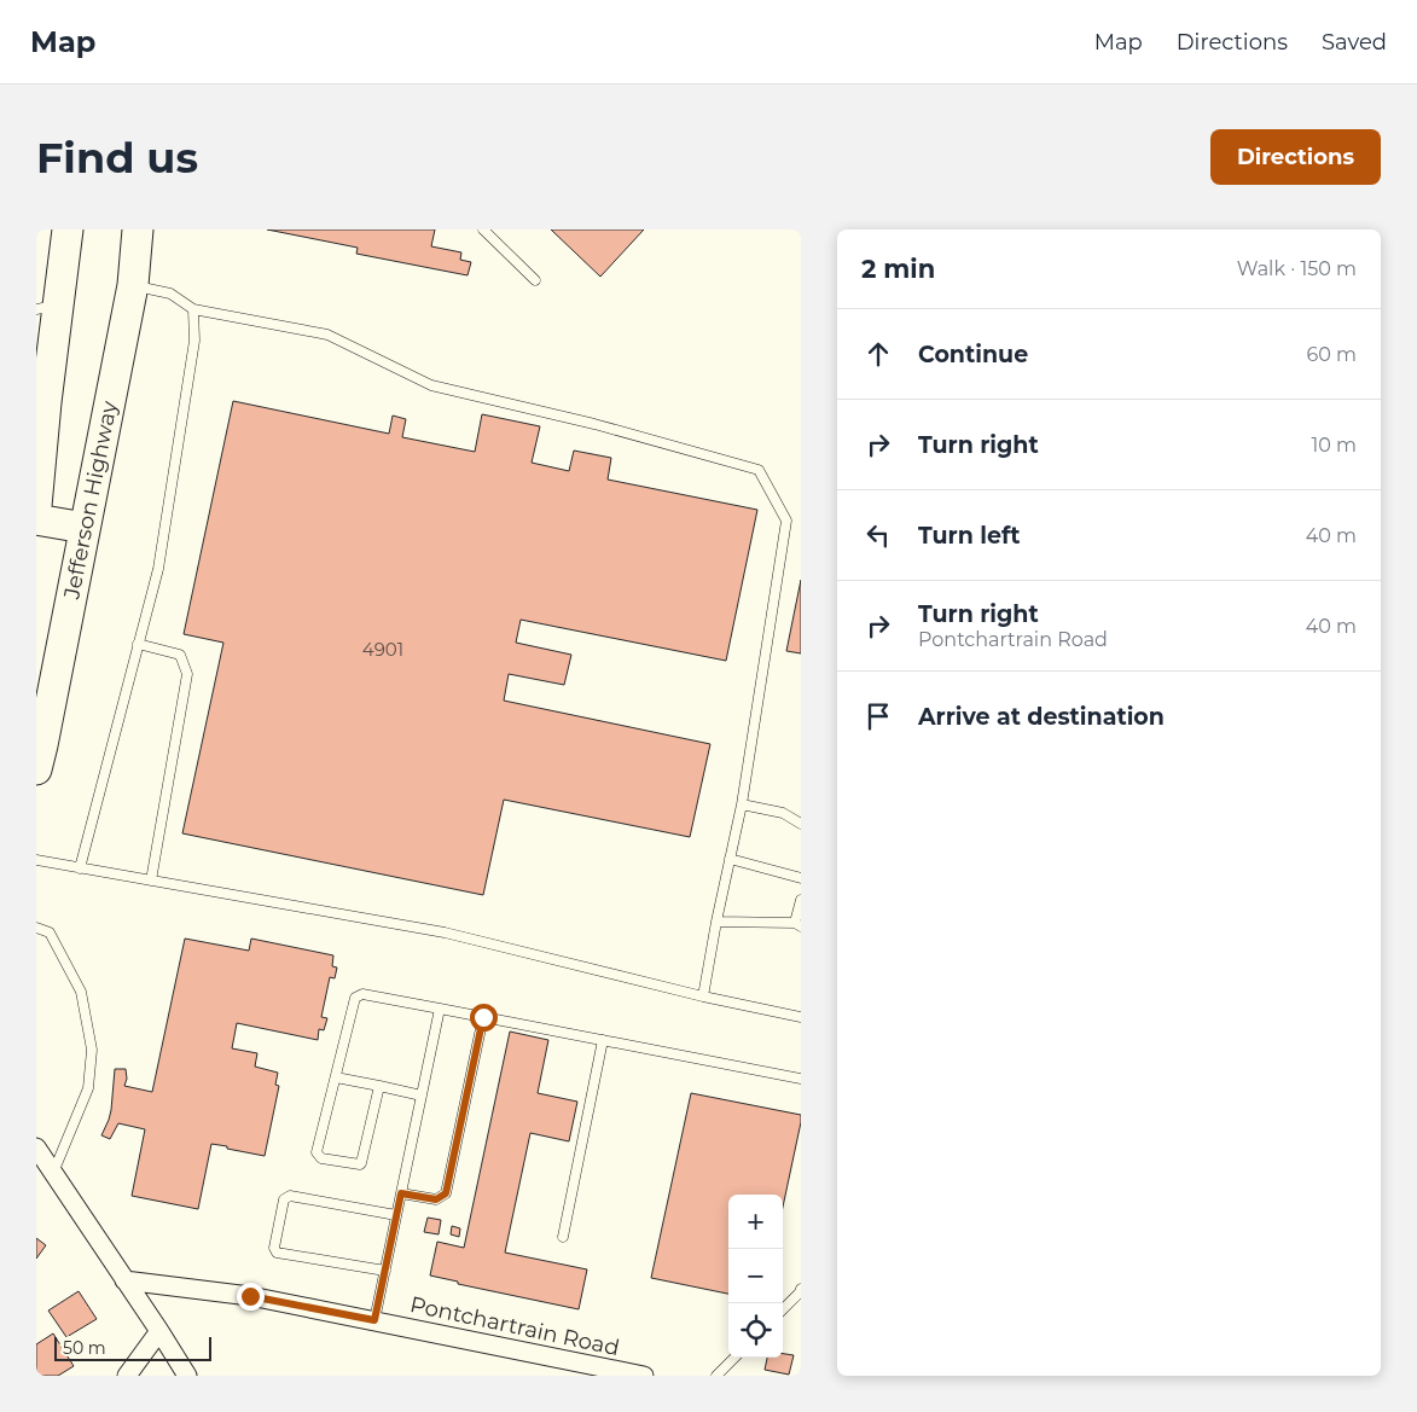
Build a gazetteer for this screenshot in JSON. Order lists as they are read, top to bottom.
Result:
{
  "streets": {
    "main road": ["Jefferson Highway"],
    "street": ["Pontchartrain Road"]
  },
  "house_numbers": ["4901"],
  "scale_bar": "50 m",
  "page": {
    "header": "Map",
    "nav": ["Map", "Directions", "Saved"],
    "buttons": "Directions",
    "title": "Find us",
    "heading": ["2 min", "Walk · 150 m"],
    "list": [
      ["Continue", "60 m"],
      ["Turn right", "10 m"],
      ["Turn left", "40 m"],
      ["Turn right", "Pontchartrain Road", "40 m"],
      "Arrive at destination"
    ],
    "map_buttons": ["+", "−"],
    "scale": "50 m"
  }
}
